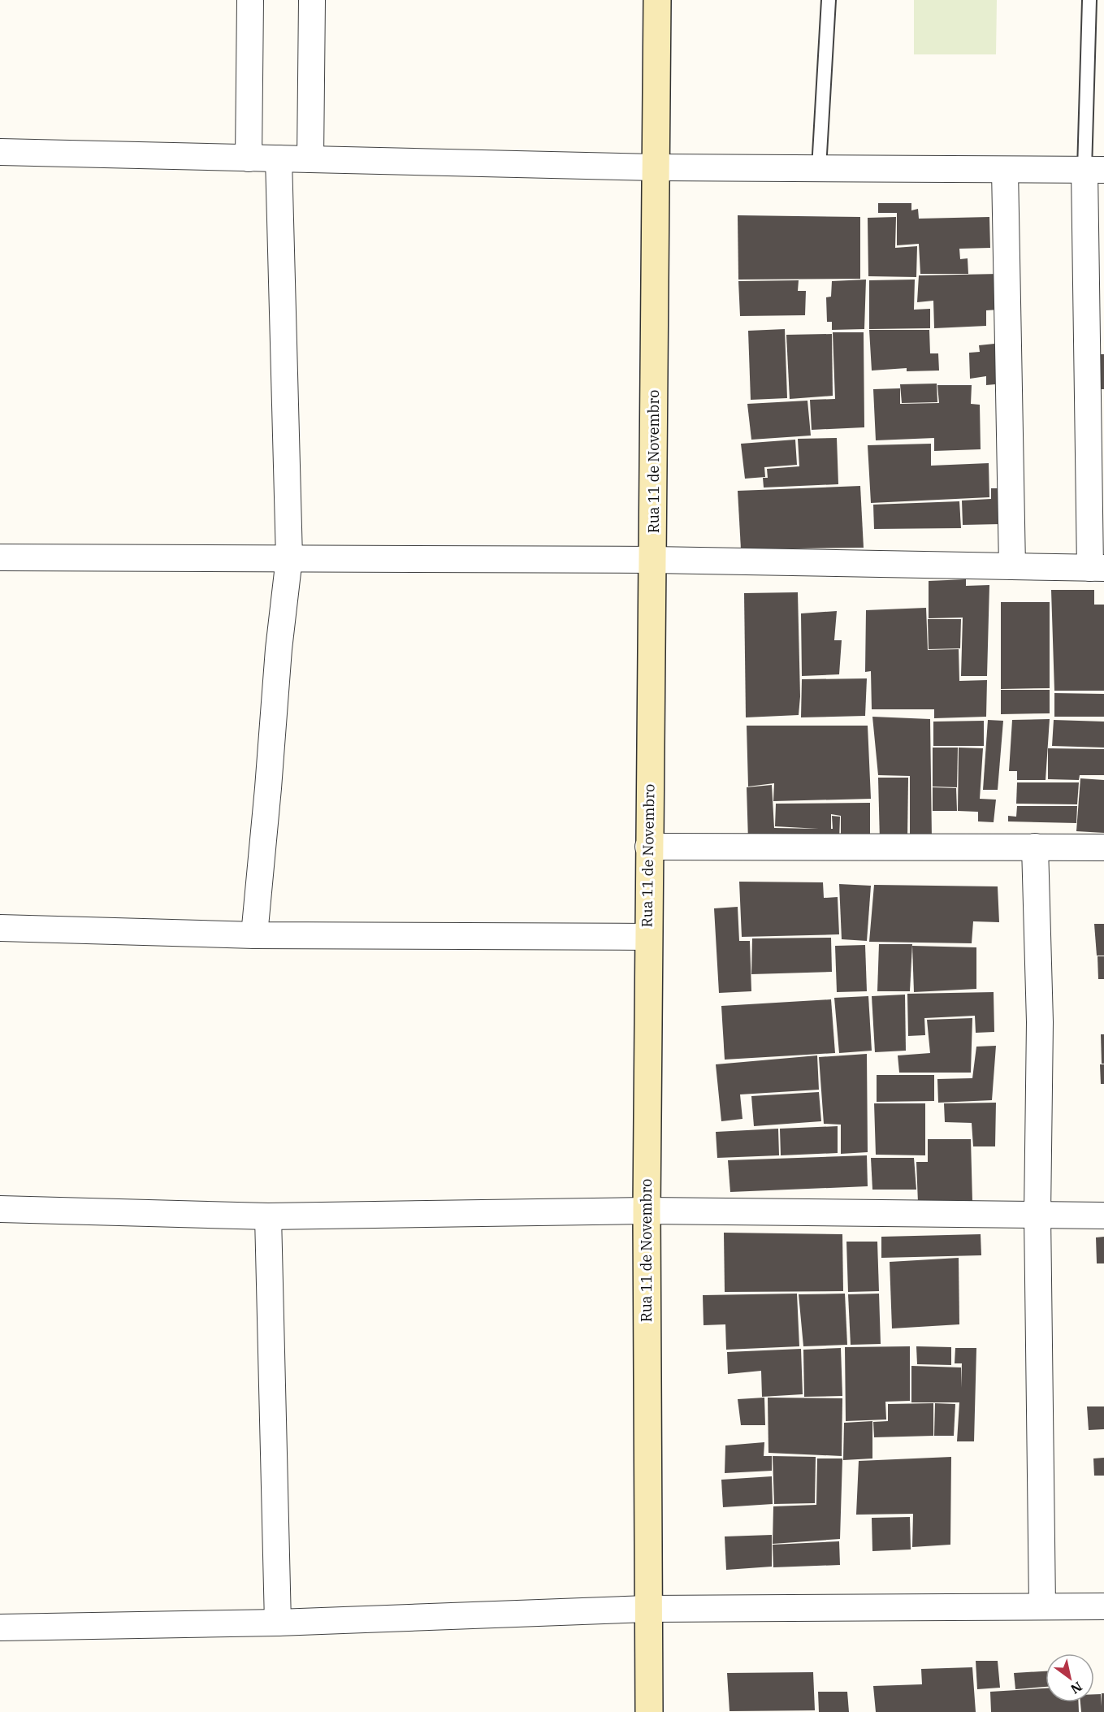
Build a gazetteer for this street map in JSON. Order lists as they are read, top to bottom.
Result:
{
  "streets": {
    "main road": ["Rua 11 de Novembro"]
  },
  "north": "bottom right"
}
